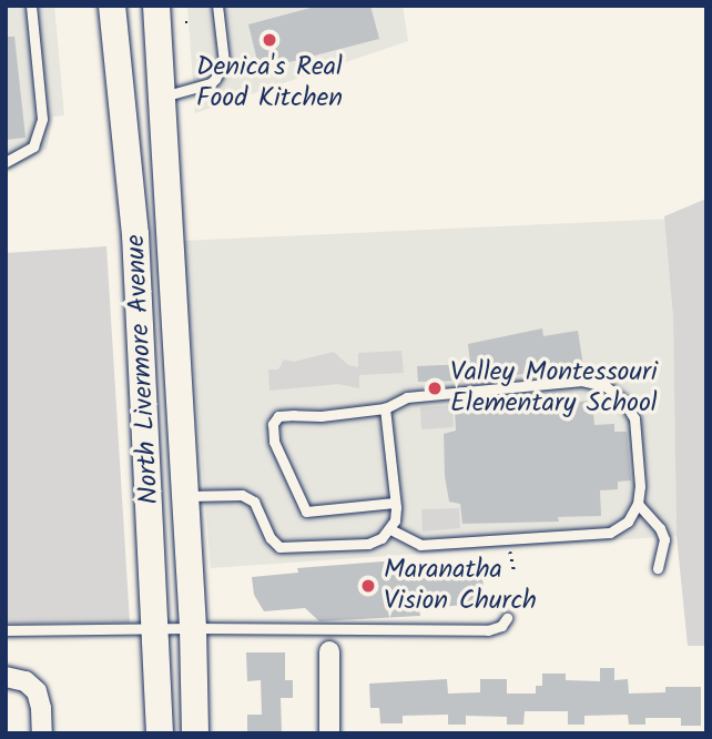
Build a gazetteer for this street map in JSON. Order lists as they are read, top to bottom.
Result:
{
  "streets": {
    "main road": ["North Livermore Avenue"]
  },
  "places": ["Denica's Real Food Kitchen", "Valley Montessouri Elementary School", "Maranatha Vision Church"]
}
